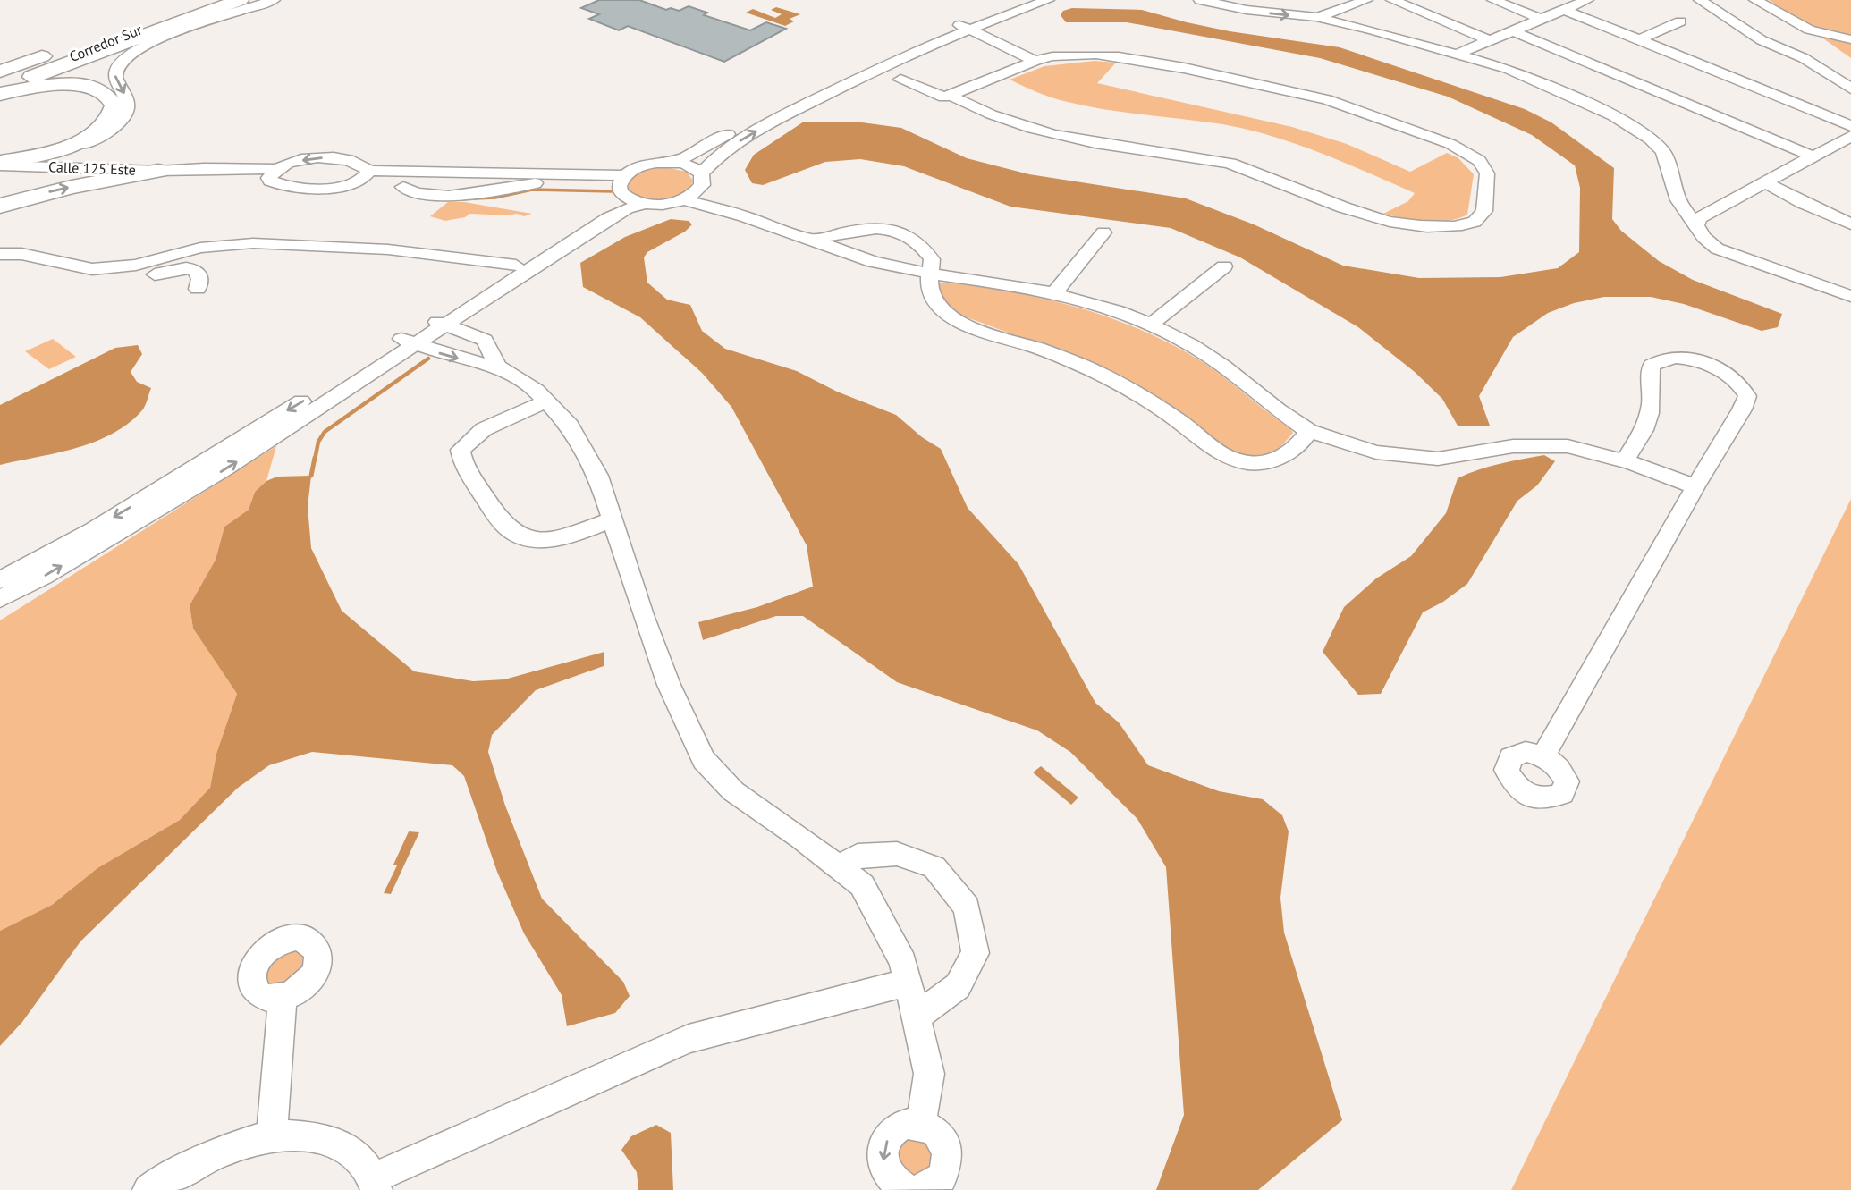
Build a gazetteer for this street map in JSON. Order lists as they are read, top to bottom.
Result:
{
  "streets": {
    "highway": ["Corredor Sur"],
    "street": ["Calle 125 Este"]
  }
}
